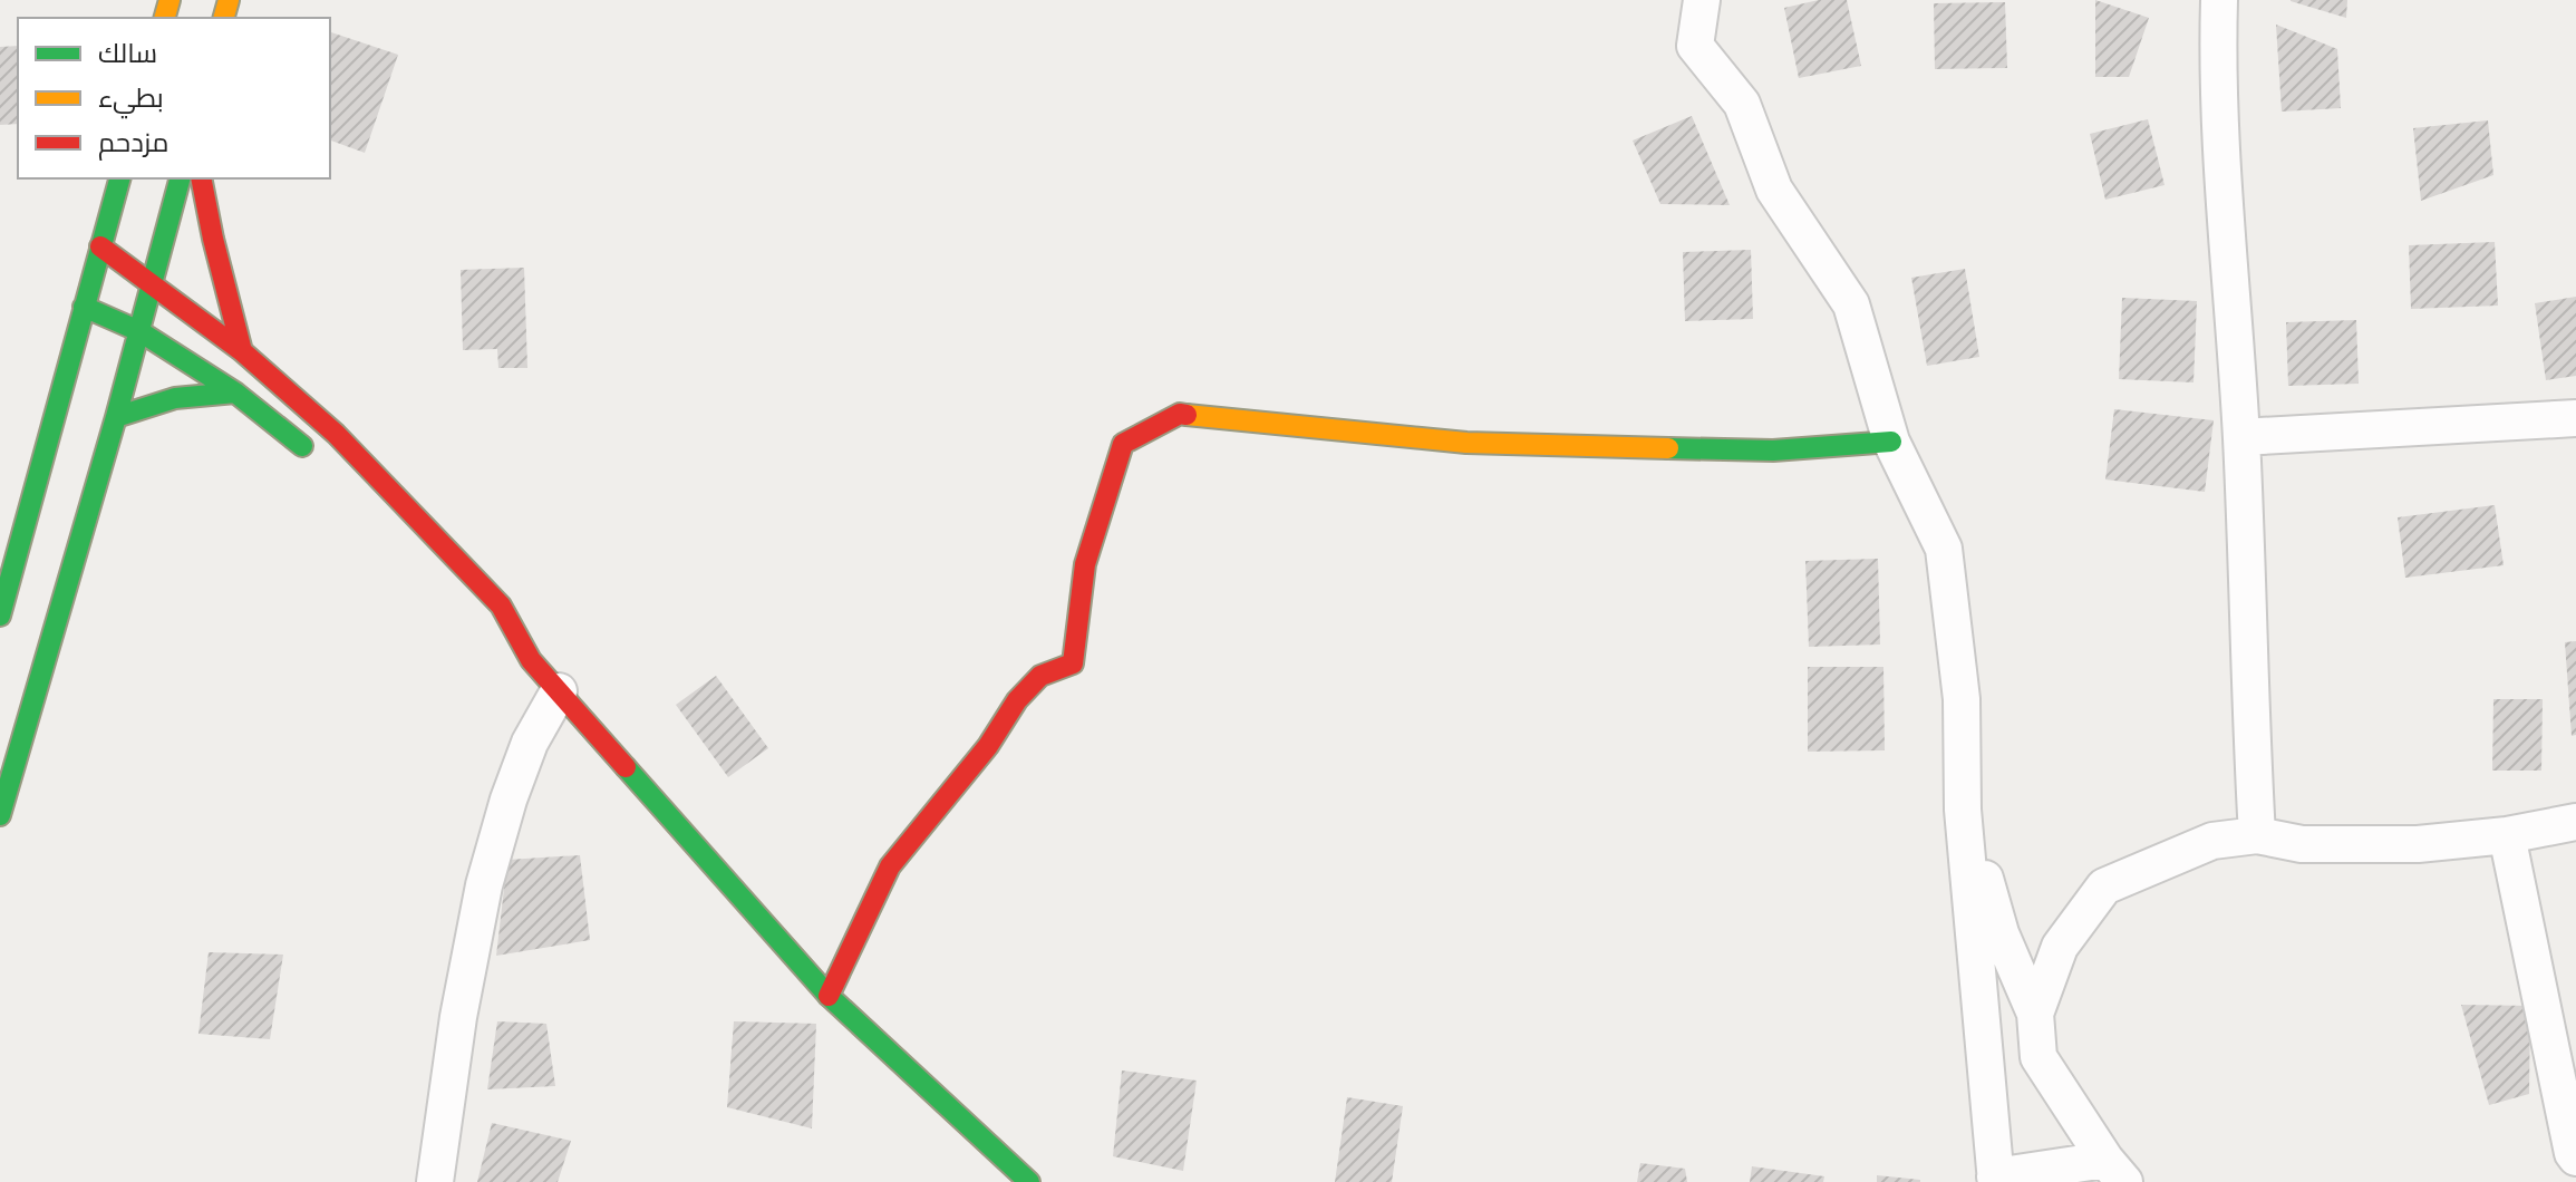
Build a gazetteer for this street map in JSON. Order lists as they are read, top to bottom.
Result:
{
  "legend": ["سالك", "بطيء", "مزدحم"]
}
